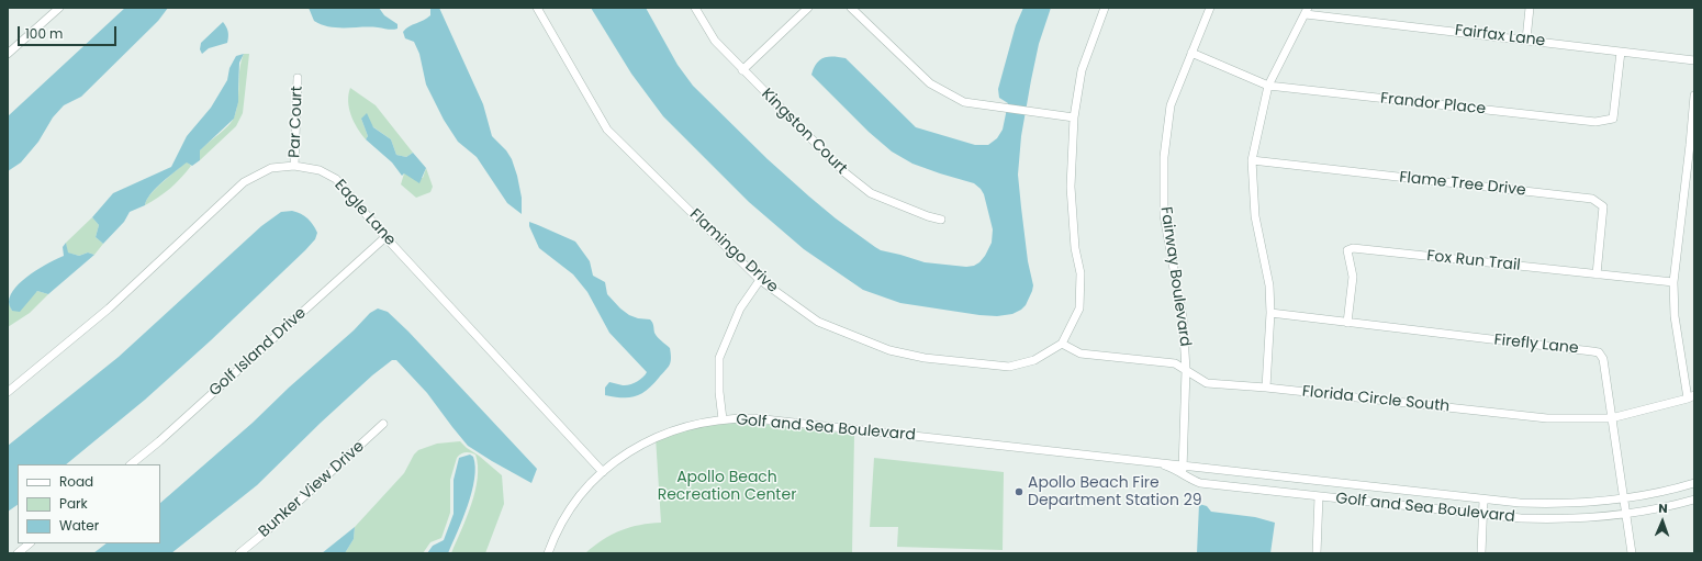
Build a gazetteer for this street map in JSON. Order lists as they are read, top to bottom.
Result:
{
  "streets": {
    "street": [
      "Fairfax Lane",
      "Frandor Place",
      "Par Court",
      "Kingston Court",
      "Flame Tree Drive",
      "Eagle Lane",
      "Flamingo Drive",
      "Fox Run Trail",
      "Fairway Boulevard",
      "Firefly Lane",
      "Golf Island Drive",
      "Florida Circle South",
      "Golf and Sea Boulevard",
      "Bunker View Drive"
    ]
  },
  "crossings": [
    ["Fairfax Lane", "Frandor Place"],
    ["Frandor Place", "Fairway Boulevard"],
    ["Par Court", "Eagle Lane"],
    ["Flame Tree Drive", "Fox Run Trail"],
    ["Eagle Lane", "Golf Island Drive"],
    ["Eagle Lane", "Golf and Sea Boulevard"],
    ["Flamingo Drive", "Florida Circle South"],
    ["Fox Run Trail", "Firefly Lane"],
    ["Fairway Boulevard", "Florida Circle South"],
    ["Fairway Boulevard", "Golf and Sea Boulevard"],
    ["Firefly Lane", "Florida Circle South"],
    ["Firefly Lane", "Golf and Sea Boulevard"]
  ],
  "parks": ["Apollo Beach Recreation Center"],
  "places": ["Apollo Beach Fire Department Station 29"],
  "legend": ["Road", "Park", "Water"],
  "scale_bar": "100 m",
  "north": "top"
}
